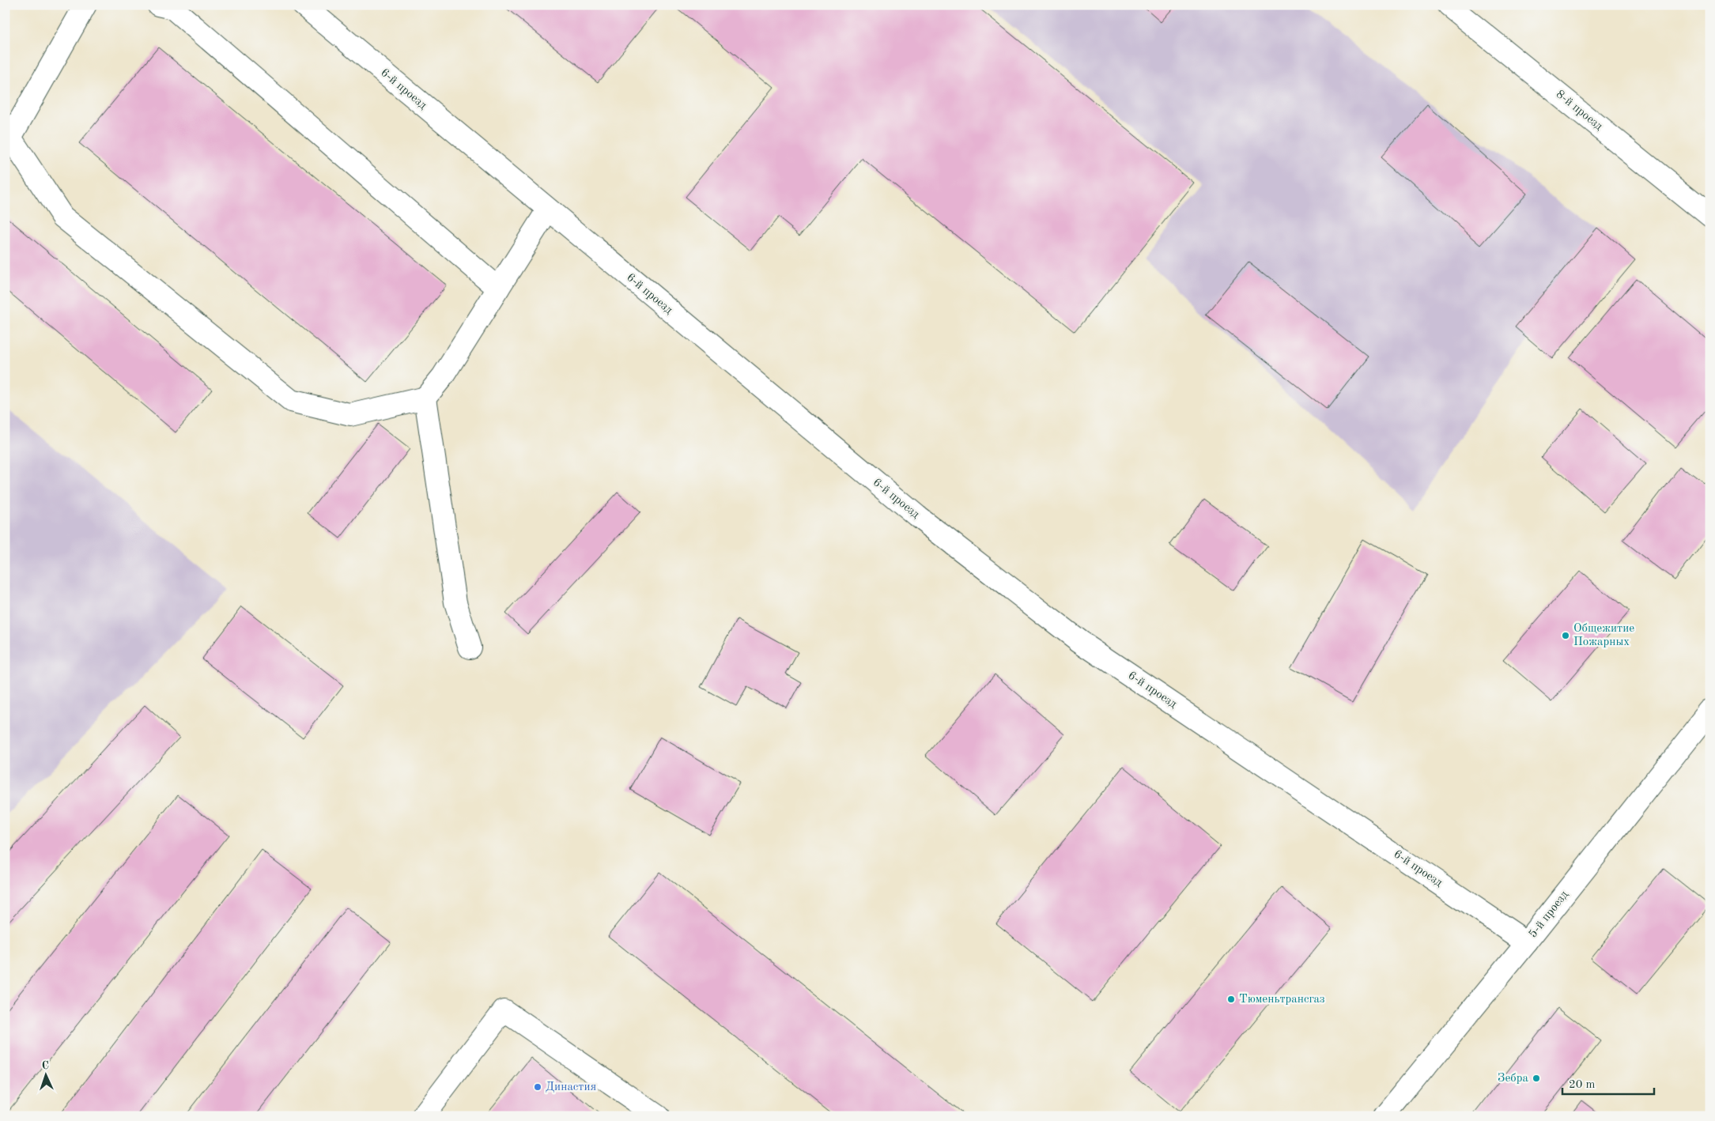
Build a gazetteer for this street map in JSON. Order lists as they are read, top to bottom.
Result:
{
  "streets": {
    "street": ["6-й проезд", "8-й проезд", "5-й проезд"]
  },
  "crossings": [
    ["6-й проезд", "5-й проезд"]
  ],
  "places": [
    "Общежитие Пожарных",
    "Тюменьтрансгаз",
    "Зебра",
    "Династия"
  ],
  "scale_bar": "20 m",
  "north": "top"
}
